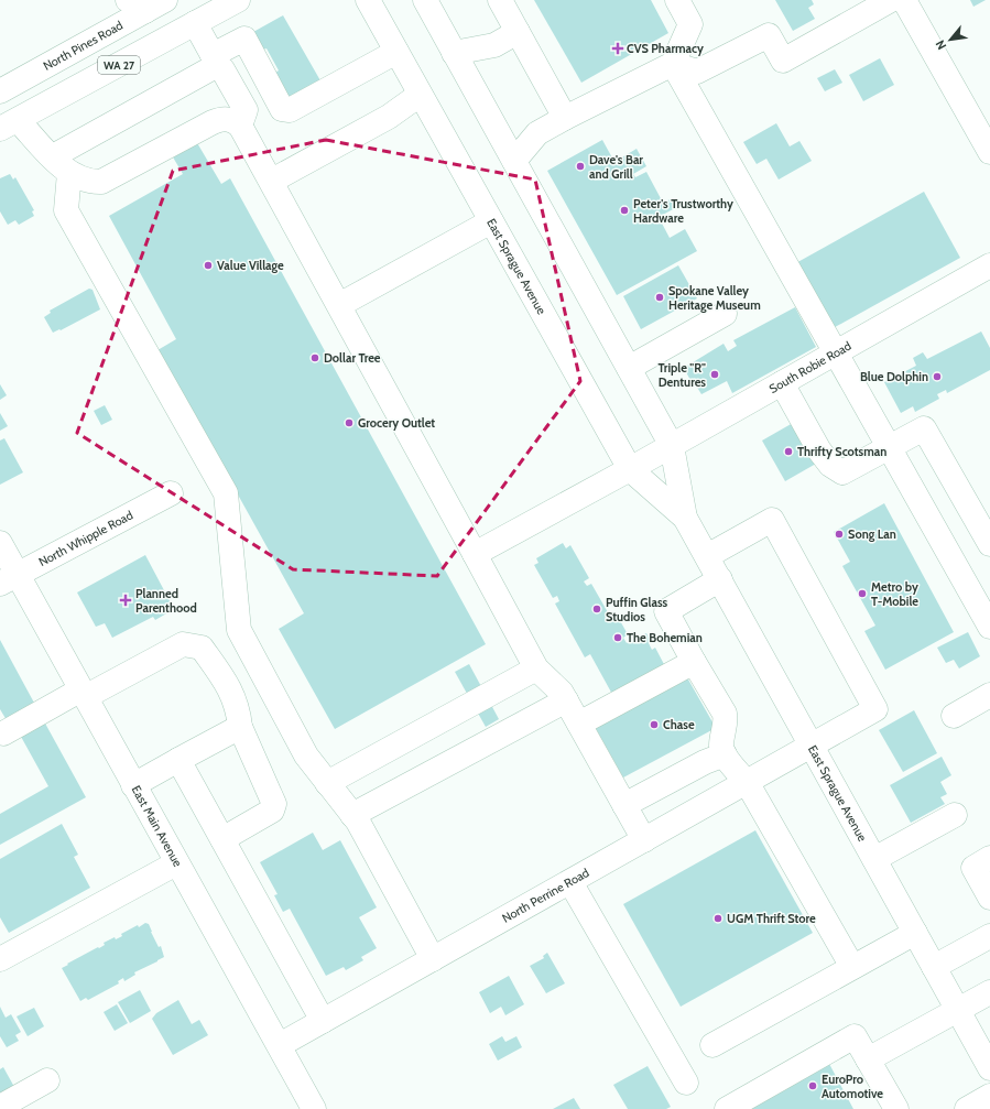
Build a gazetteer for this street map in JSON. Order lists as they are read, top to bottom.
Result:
{
  "streets": {
    "main road": [
      "North Pines Road",
      "WA 27",
      "East Sprague Avenue",
      "South Robie Road",
      "North Whipple Road",
      "East Main Avenue",
      "North Perrine Road"
    ]
  },
  "crossings": [
    ["East Sprague Avenue", "South Robie Road"],
    ["East Sprague Avenue", "North Perrine Road"],
    ["North Whipple Road", "East Main Avenue"],
    ["East Main Avenue", "North Perrine Road"]
  ],
  "places": {
    "health": ["CVS Pharmacy", "Planned Parenthood"],
    "other": [
      "Dave's Bar and Grill",
      "Peter's Trustworthy Hardware",
      "Value Village",
      "Spokane Valley Heritage Museum",
      "Dollar Tree",
      "Triple \"R\" Dentures",
      "Blue Dolphin",
      "Grocery Outlet",
      "Thrifty Scotsman",
      "Song Lan",
      "Metro by T-Mobile",
      "Puffin Glass Studios",
      "The Bohemian",
      "Chase",
      "UGM Thrift Store",
      "EuroPro Automotive"
    ]
  },
  "north": "bottom left"
}
